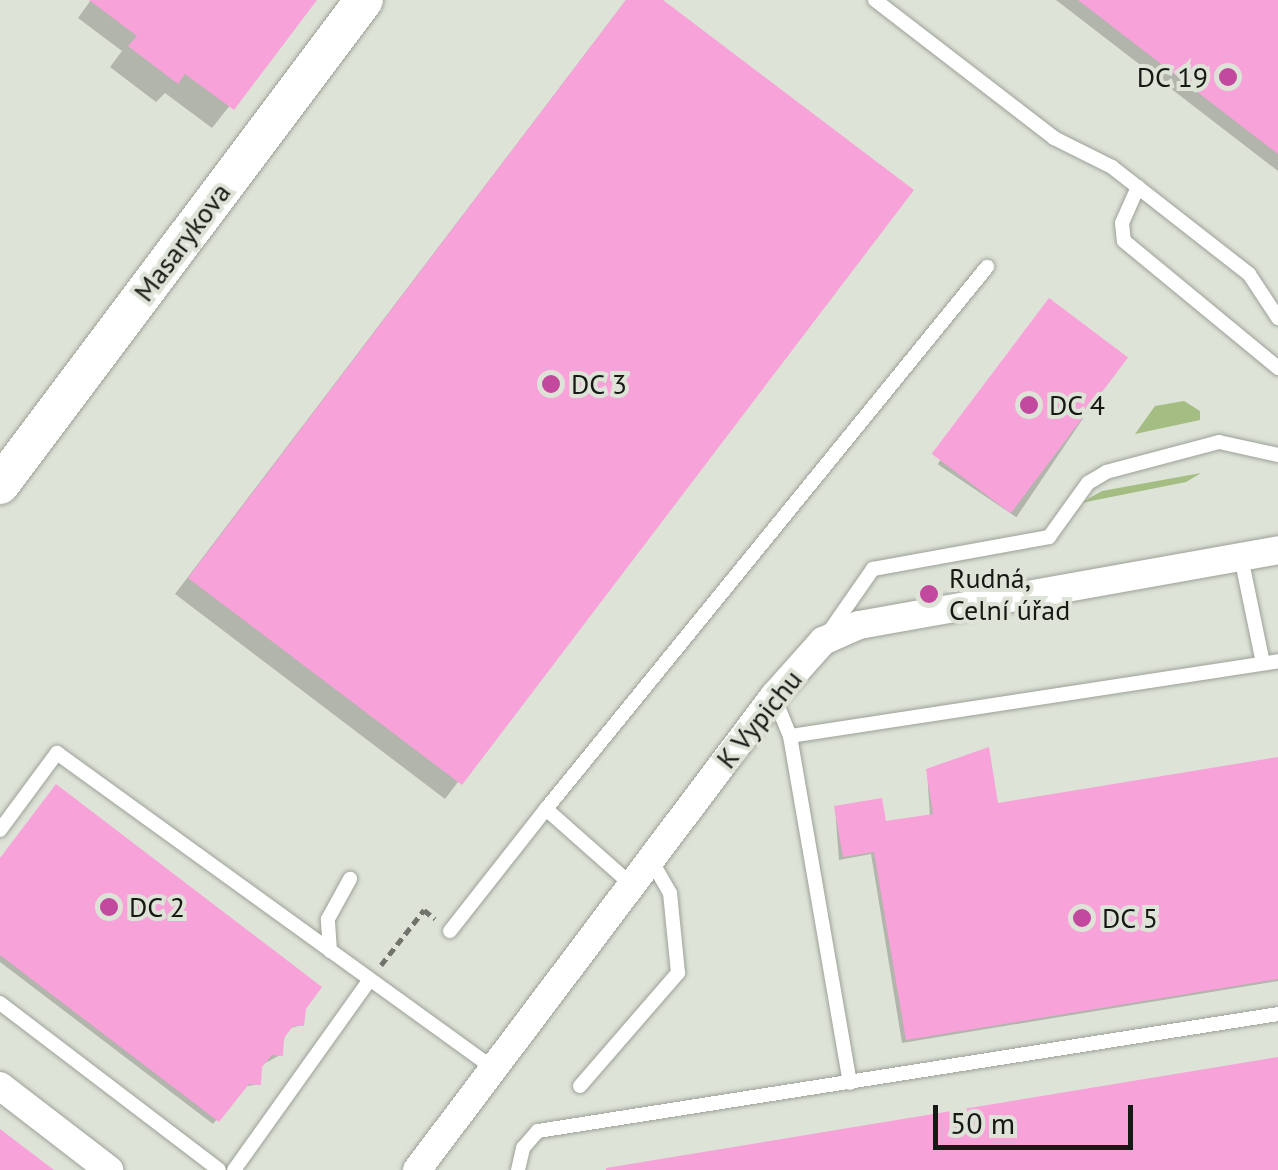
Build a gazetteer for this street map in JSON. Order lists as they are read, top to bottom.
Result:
{
  "streets": {
    "main road": ["Masarykova"],
    "street": ["K Vypichu"]
  },
  "places": [
    "DC 19",
    "DC 3",
    "DC 4",
    "Rudná, Celní úřad",
    "DC 2",
    "DC 5"
  ],
  "scale_bar": "50 m"
}
